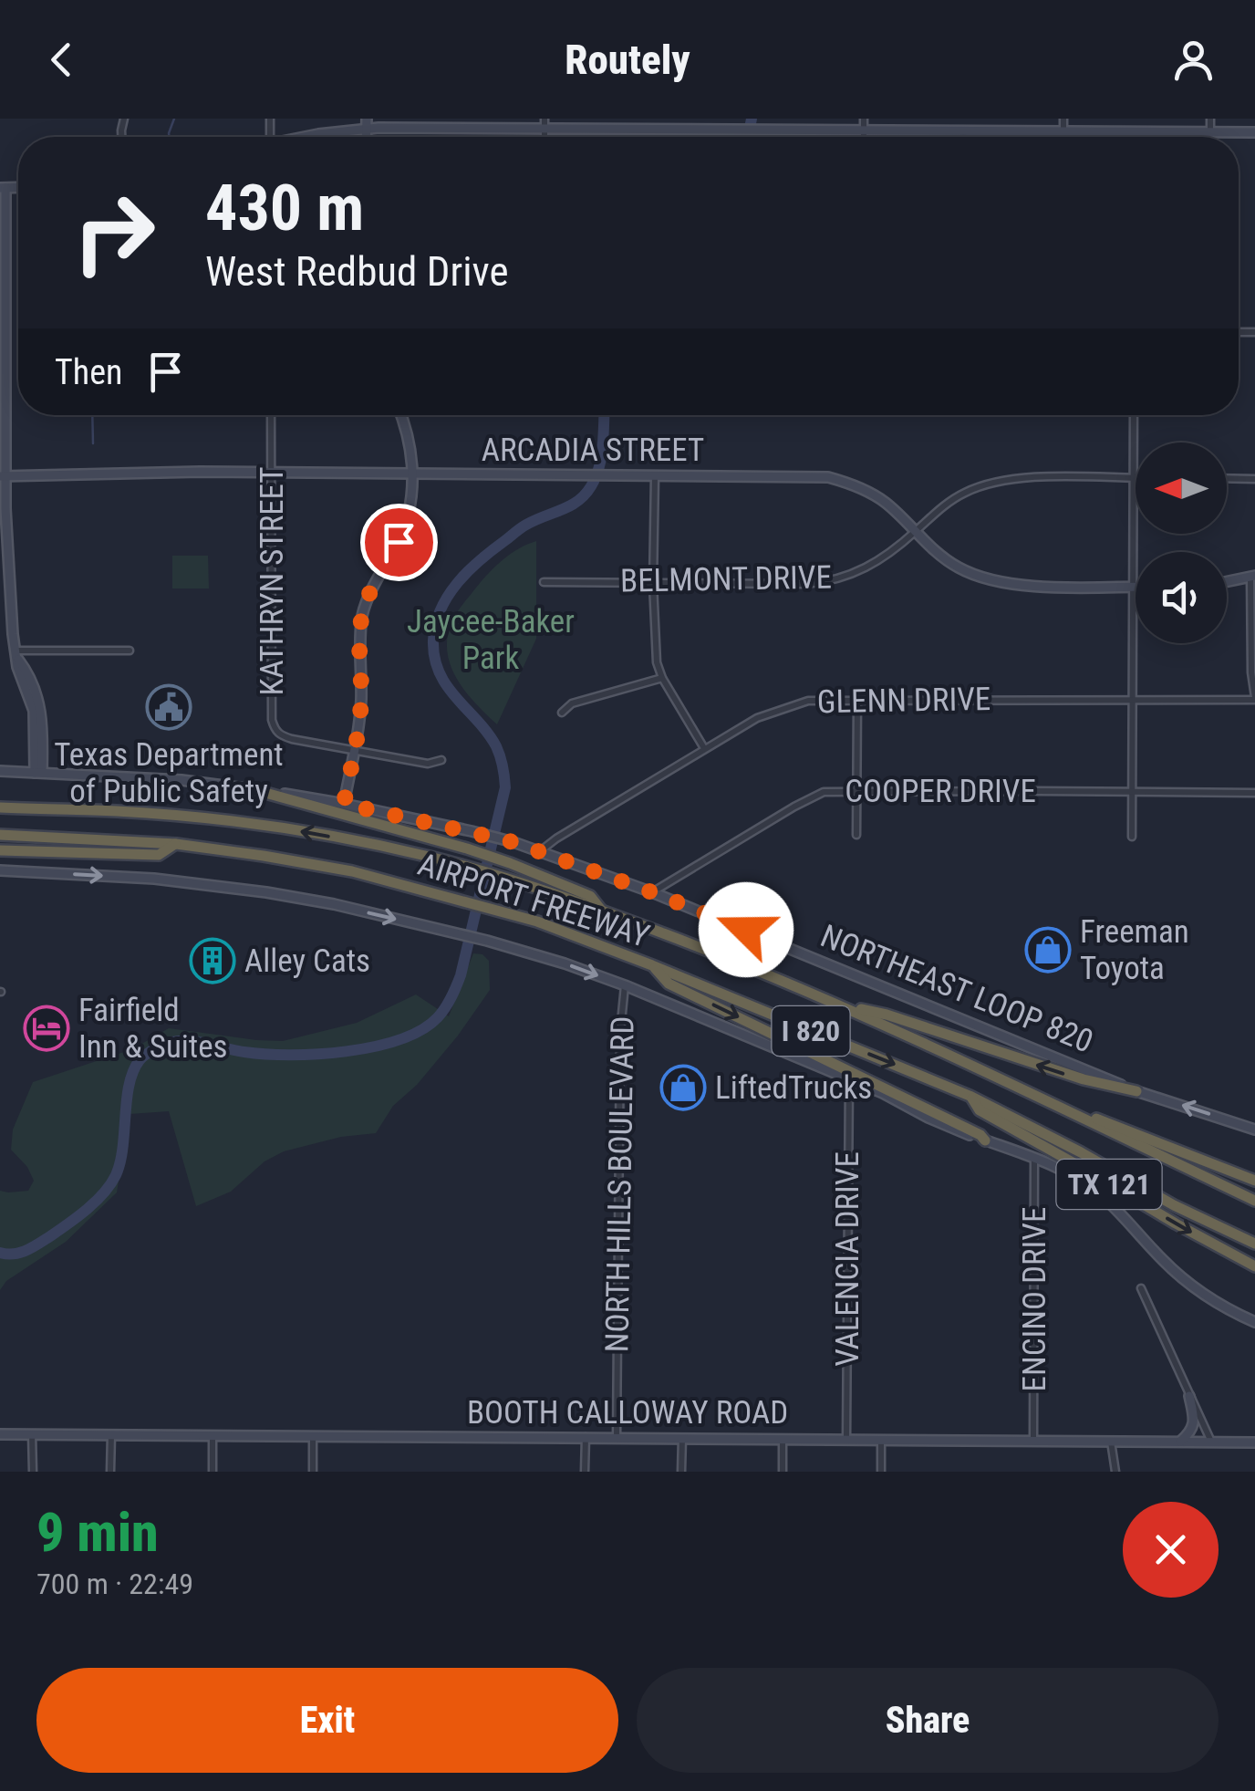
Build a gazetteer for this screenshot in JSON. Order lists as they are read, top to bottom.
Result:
{
  "streets": {
    "highway": ["AIRPORT FREEWAY", "I 820", "TX 121"],
    "street": [
      "ARCADIA STREET",
      "BELMONT DRIVE",
      "KATHRYN STREET",
      "GLENN DRIVE",
      "COOPER DRIVE",
      "NORTHEAST LOOP 820",
      "NORTH HILLS BOULEVARD",
      "VALENCIA DRIVE",
      "ENCINO DRIVE",
      "BOOTH CALLOWAY ROAD"
    ]
  },
  "crossings": [
    ["ARCADIA STREET", "BELMONT DRIVE"],
    ["ARCADIA STREET", "KATHRYN STREET"],
    ["GLENN DRIVE", "NORTHEAST LOOP 820"],
    ["COOPER DRIVE", "NORTHEAST LOOP 820"],
    ["AIRPORT FREEWAY", "I 820"],
    ["NORTH HILLS BOULEVARD", "BOOTH CALLOWAY ROAD"],
    ["VALENCIA DRIVE", "BOOTH CALLOWAY ROAD"],
    ["ENCINO DRIVE", "BOOTH CALLOWAY ROAD"]
  ],
  "parks": ["Jaycee-Baker Park"],
  "places": {
    "public building": ["Texas Department of Public Safety"],
    "shop": ["Freeman Toyota", "LiftedTrucks"],
    "building": ["Alley Cats"],
    "hotel": ["Fairfield Inn & Suites"]
  },
  "north": "left",
  "page": {
    "header": "Routely",
    "turn": ["430 m", "West Redbud Drive"],
    "then": "Then",
    "heading": ["9 min", "700 m · 22:49"],
    "buttons": ["Exit", "Share"]
  }
}
